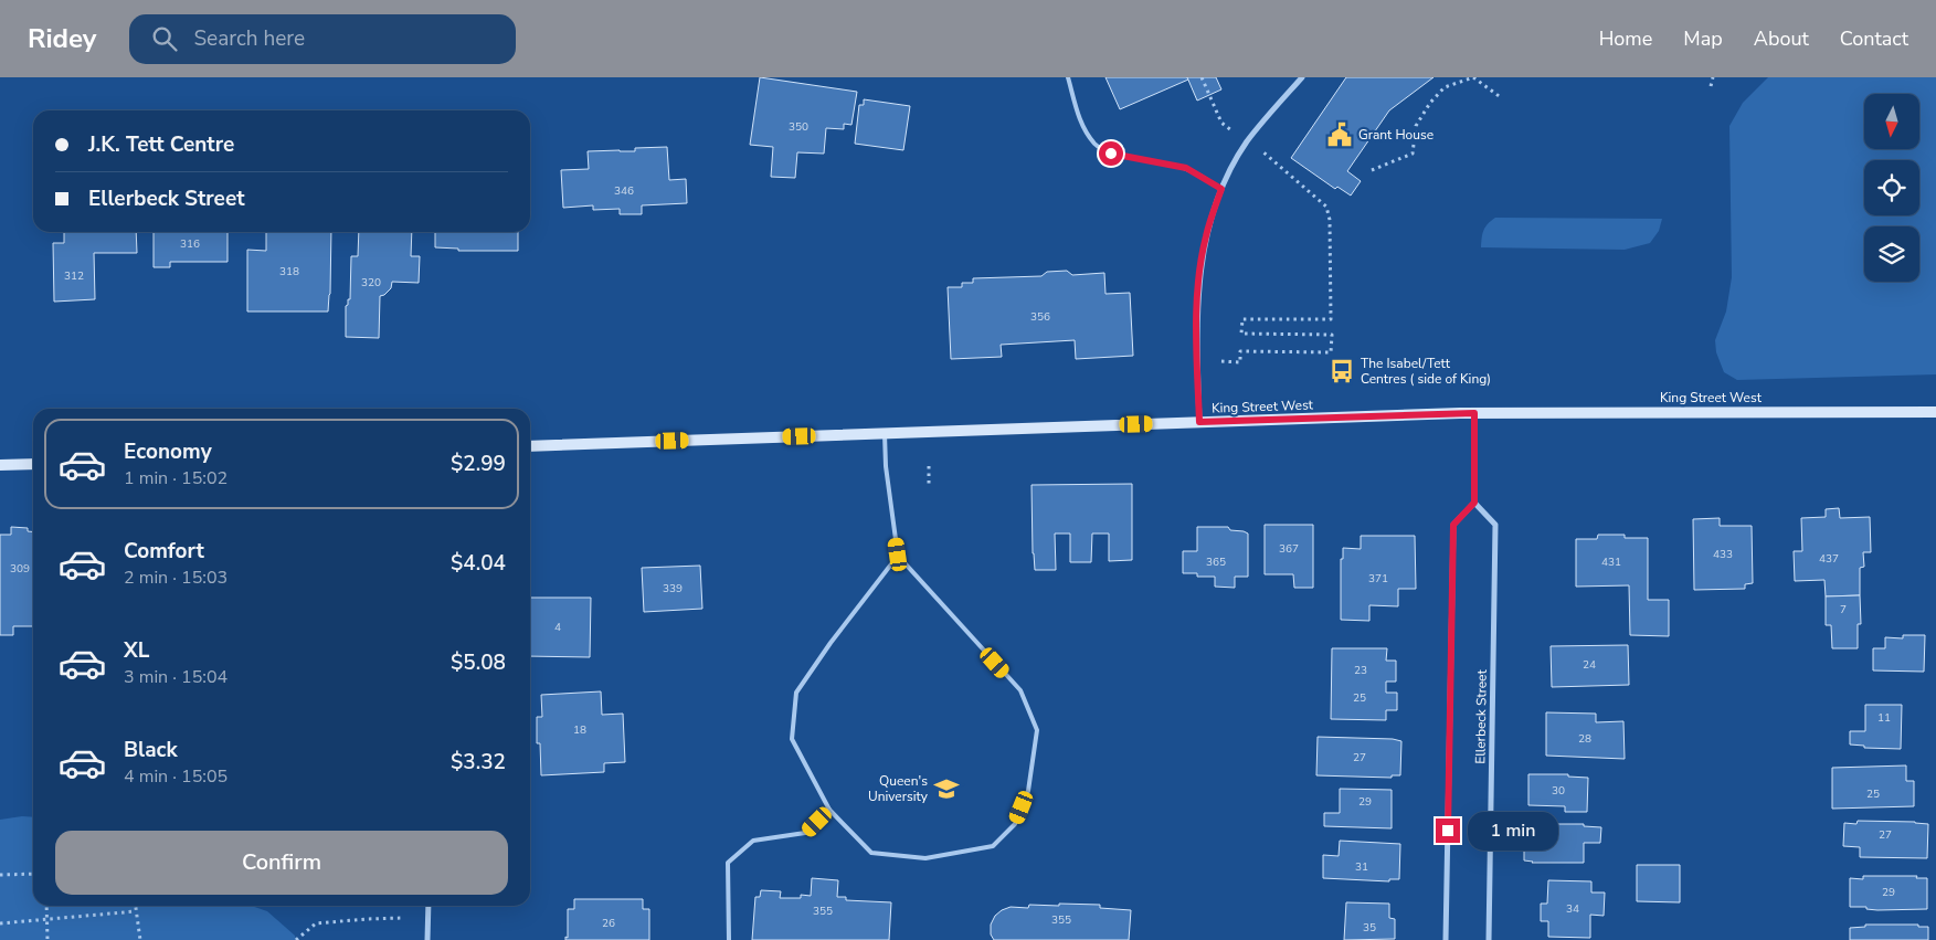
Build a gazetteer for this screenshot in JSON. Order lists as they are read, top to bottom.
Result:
{
  "streets": {
    "main road": ["King Street West"],
    "street": ["Ellerbeck Street"]
  },
  "places": {
    "public building": ["Grant House"],
    "bus stop": ["The Isabel/Tett Centres ( side of King)"],
    "school or university": ["Queen's University"]
  },
  "house_numbers": [
    "350",
    "346",
    "316",
    "318",
    "312",
    "320",
    "356",
    "367",
    "433",
    "437",
    "365",
    "431",
    "309",
    "371",
    "339",
    "7",
    "4",
    "24",
    "23",
    "25",
    "11",
    "18",
    "28",
    "27",
    "30",
    "25",
    "29",
    "27",
    "31",
    "29",
    "34",
    "355",
    "355",
    "26",
    "35"
  ],
  "north": "bottom",
  "page": {
    "header": "Ridey",
    "search": "Search here",
    "nav": [
      "Home",
      "Map",
      "About",
      "Contact"
    ],
    "banner": ["J.K. Tett Centre", "Ellerbeck Street"],
    "list": [
      {
        "name": "Economy",
        "note": "1 min · 15:02",
        "value": "$2.99"
      },
      {
        "name": "Comfort",
        "note": "2 min · 15:03",
        "value": "$4.04"
      },
      {
        "name": "XL",
        "note": "3 min · 15:04",
        "value": "$5.08"
      },
      {
        "name": "Black",
        "note": "4 min · 15:05",
        "value": "$3.32"
      }
    ],
    "bubble": "1 min",
    "buttons": "Confirm"
  }
}
